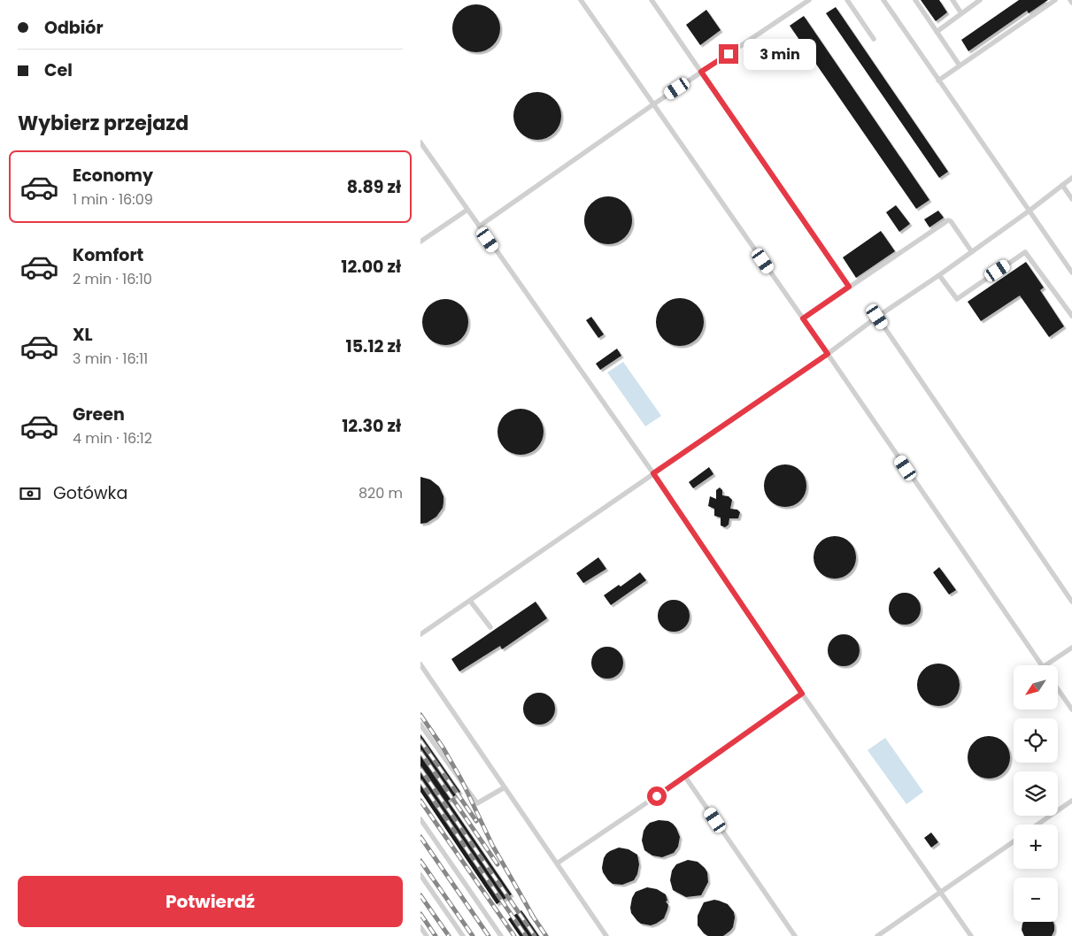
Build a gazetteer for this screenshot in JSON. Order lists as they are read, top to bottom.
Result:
{
  "north": "bottom left",
  "page": {
    "banner": ["Odbiór", "Cel"],
    "bubble": "3 min",
    "heading": "Wybierz przejazd",
    "list": [
      {
        "name": "Economy",
        "note": "1 min · 16:09",
        "value": "8.89 zł"
      },
      {
        "name": "Komfort",
        "note": "2 min · 16:10",
        "value": "12.00 zł"
      },
      {
        "name": "XL",
        "note": "3 min · 16:11",
        "value": "15.12 zł"
      },
      {
        "name": "Green",
        "note": "4 min · 16:12",
        "value": "12.30 zł"
      }
    ],
    "pay": ["Gotówka", "820 m"],
    "map_buttons": ["+", "−"],
    "buttons": "Potwierdź"
  }
}
